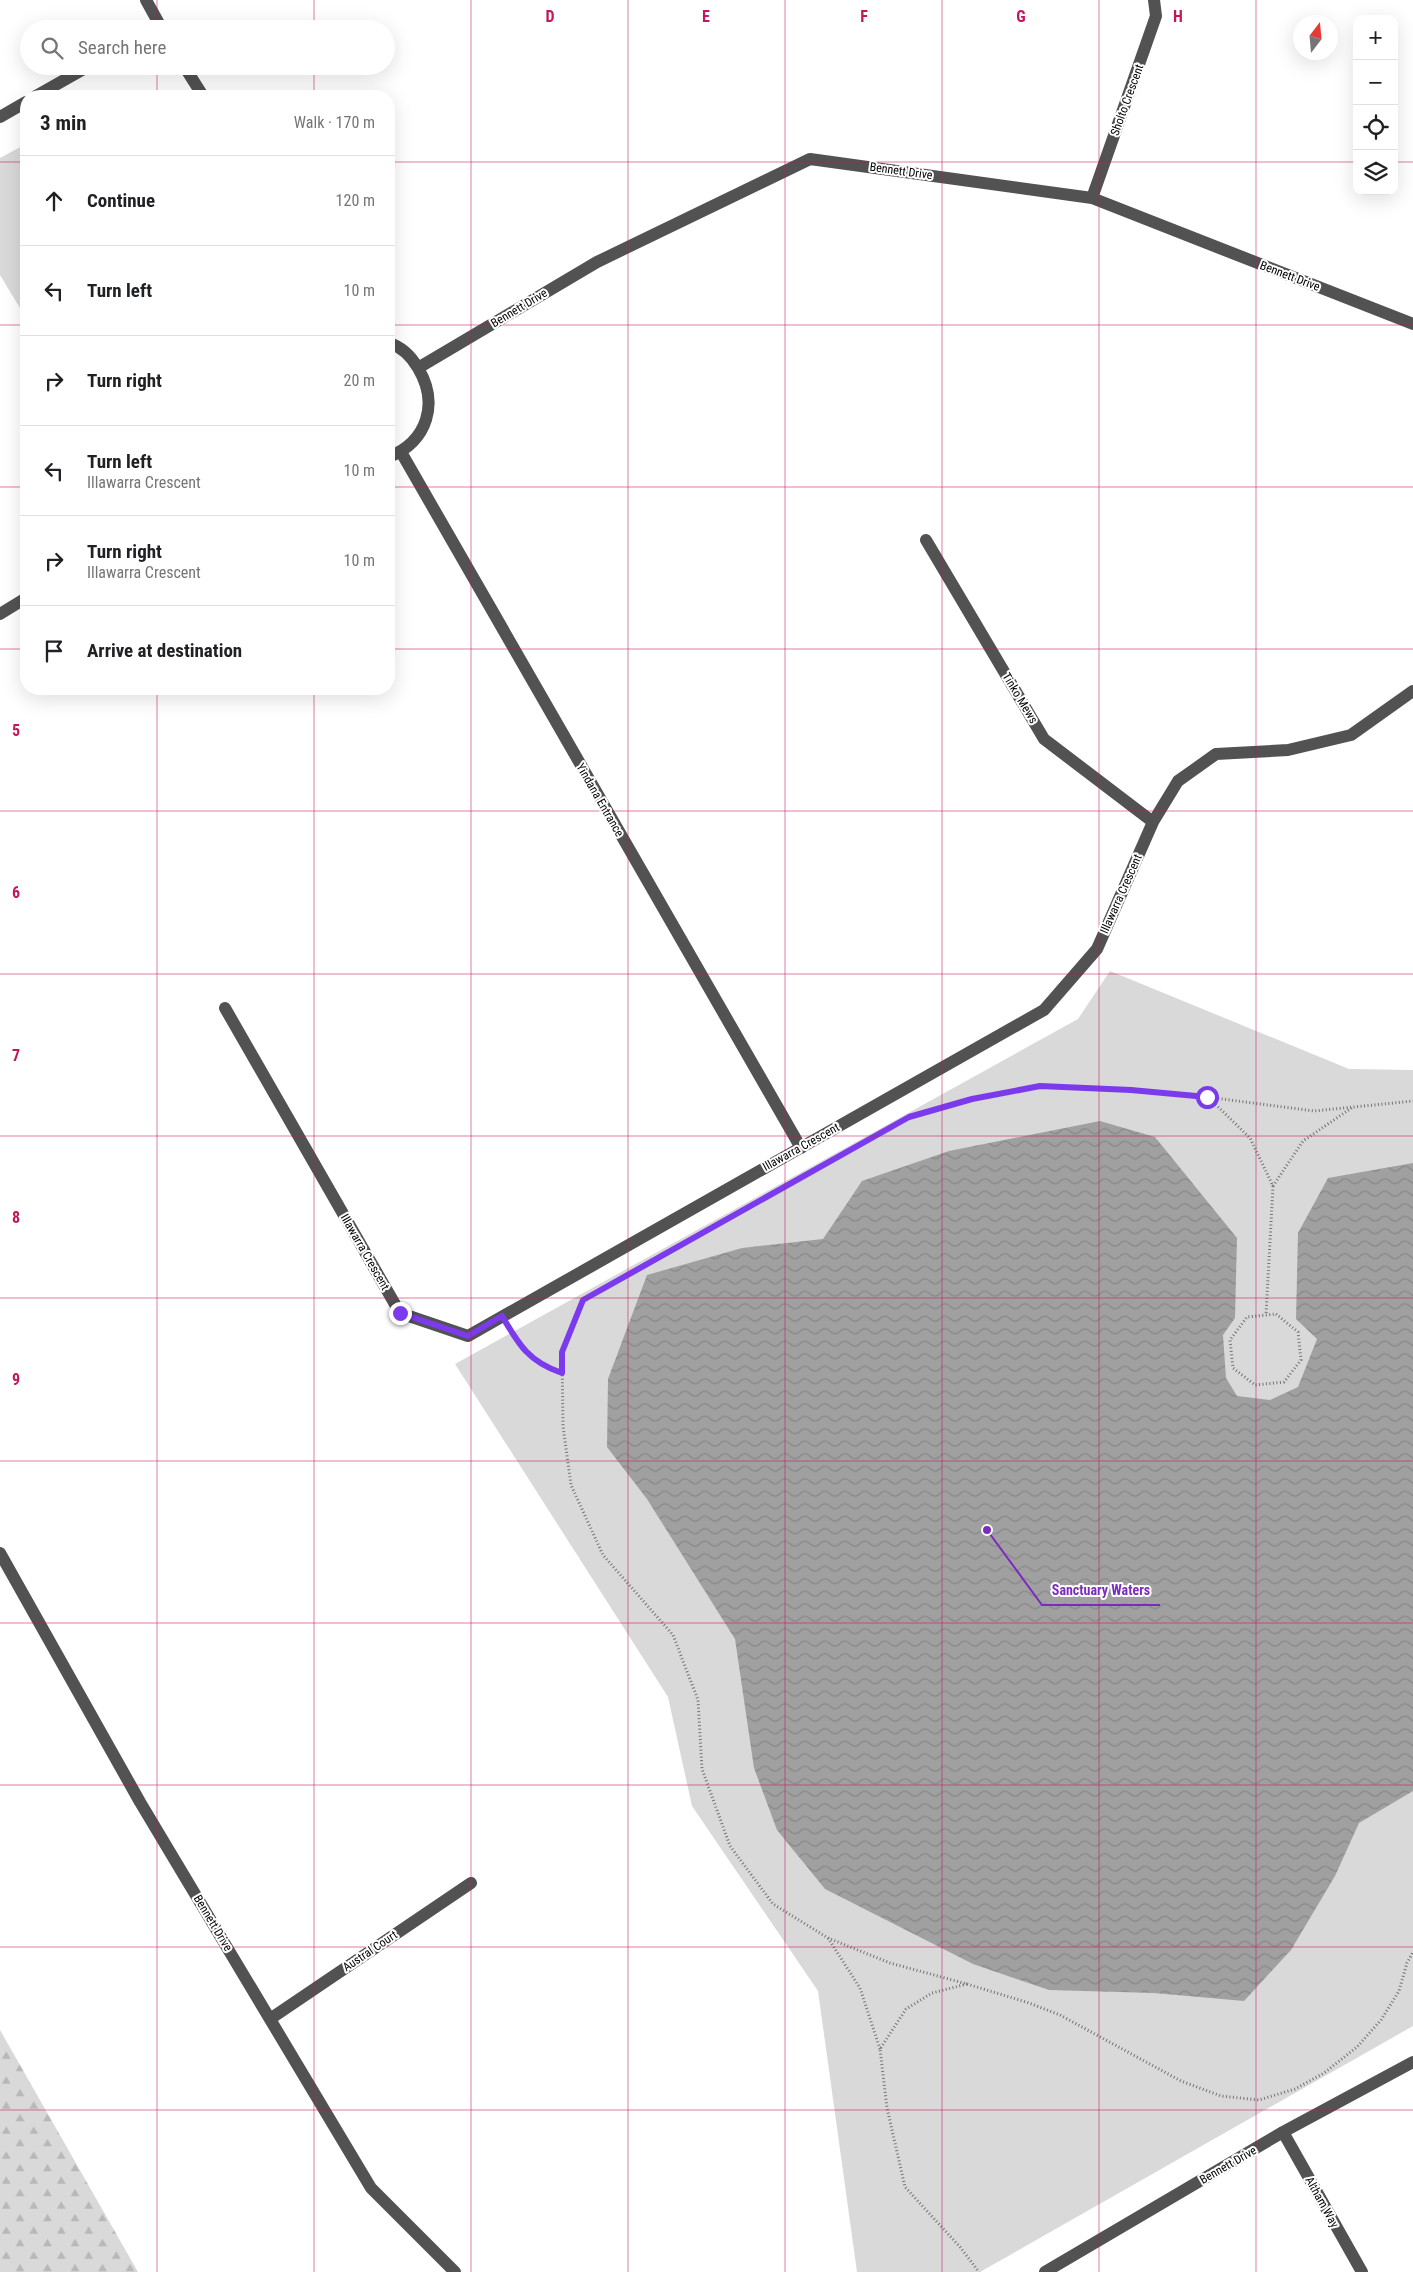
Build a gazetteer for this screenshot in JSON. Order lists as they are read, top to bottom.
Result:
{
  "streets": {
    "street": [
      "Sholto Crescent",
      "Bennett Drive",
      "Tinko Mews",
      "Yindana Entrance",
      "Illawarra Crescent",
      "Austral Court",
      "Altham Way"
    ]
  },
  "crossings": [
    ["Sholto Crescent", "Bennett Drive"],
    ["Bennett Drive", "Austral Court"],
    ["Bennett Drive", "Altham Way"],
    ["Tinko Mews", "Illawarra Crescent"],
    ["Yindana Entrance", "Illawarra Crescent"]
  ],
  "places": ["Sanctuary Waters"],
  "north": "top",
  "page": {
    "map_buttons": ["+", "−"],
    "search": "Search here",
    "heading": ["3 min", "Walk · 170 m"],
    "list": [
      ["Continue", "120 m"],
      ["Turn left", "10 m"],
      ["Turn right", "20 m"],
      ["Turn left", "Illawarra Crescent", "10 m"],
      ["Turn right", "Illawarra Crescent", "10 m"],
      "Arrive at destination"
    ]
  },
  "grid": {
    "columns": [
      "D",
      "E",
      "F",
      "G",
      "H"
    ],
    "rows": [
      "5",
      "6",
      "7",
      "8",
      "9"
    ]
  }
}
